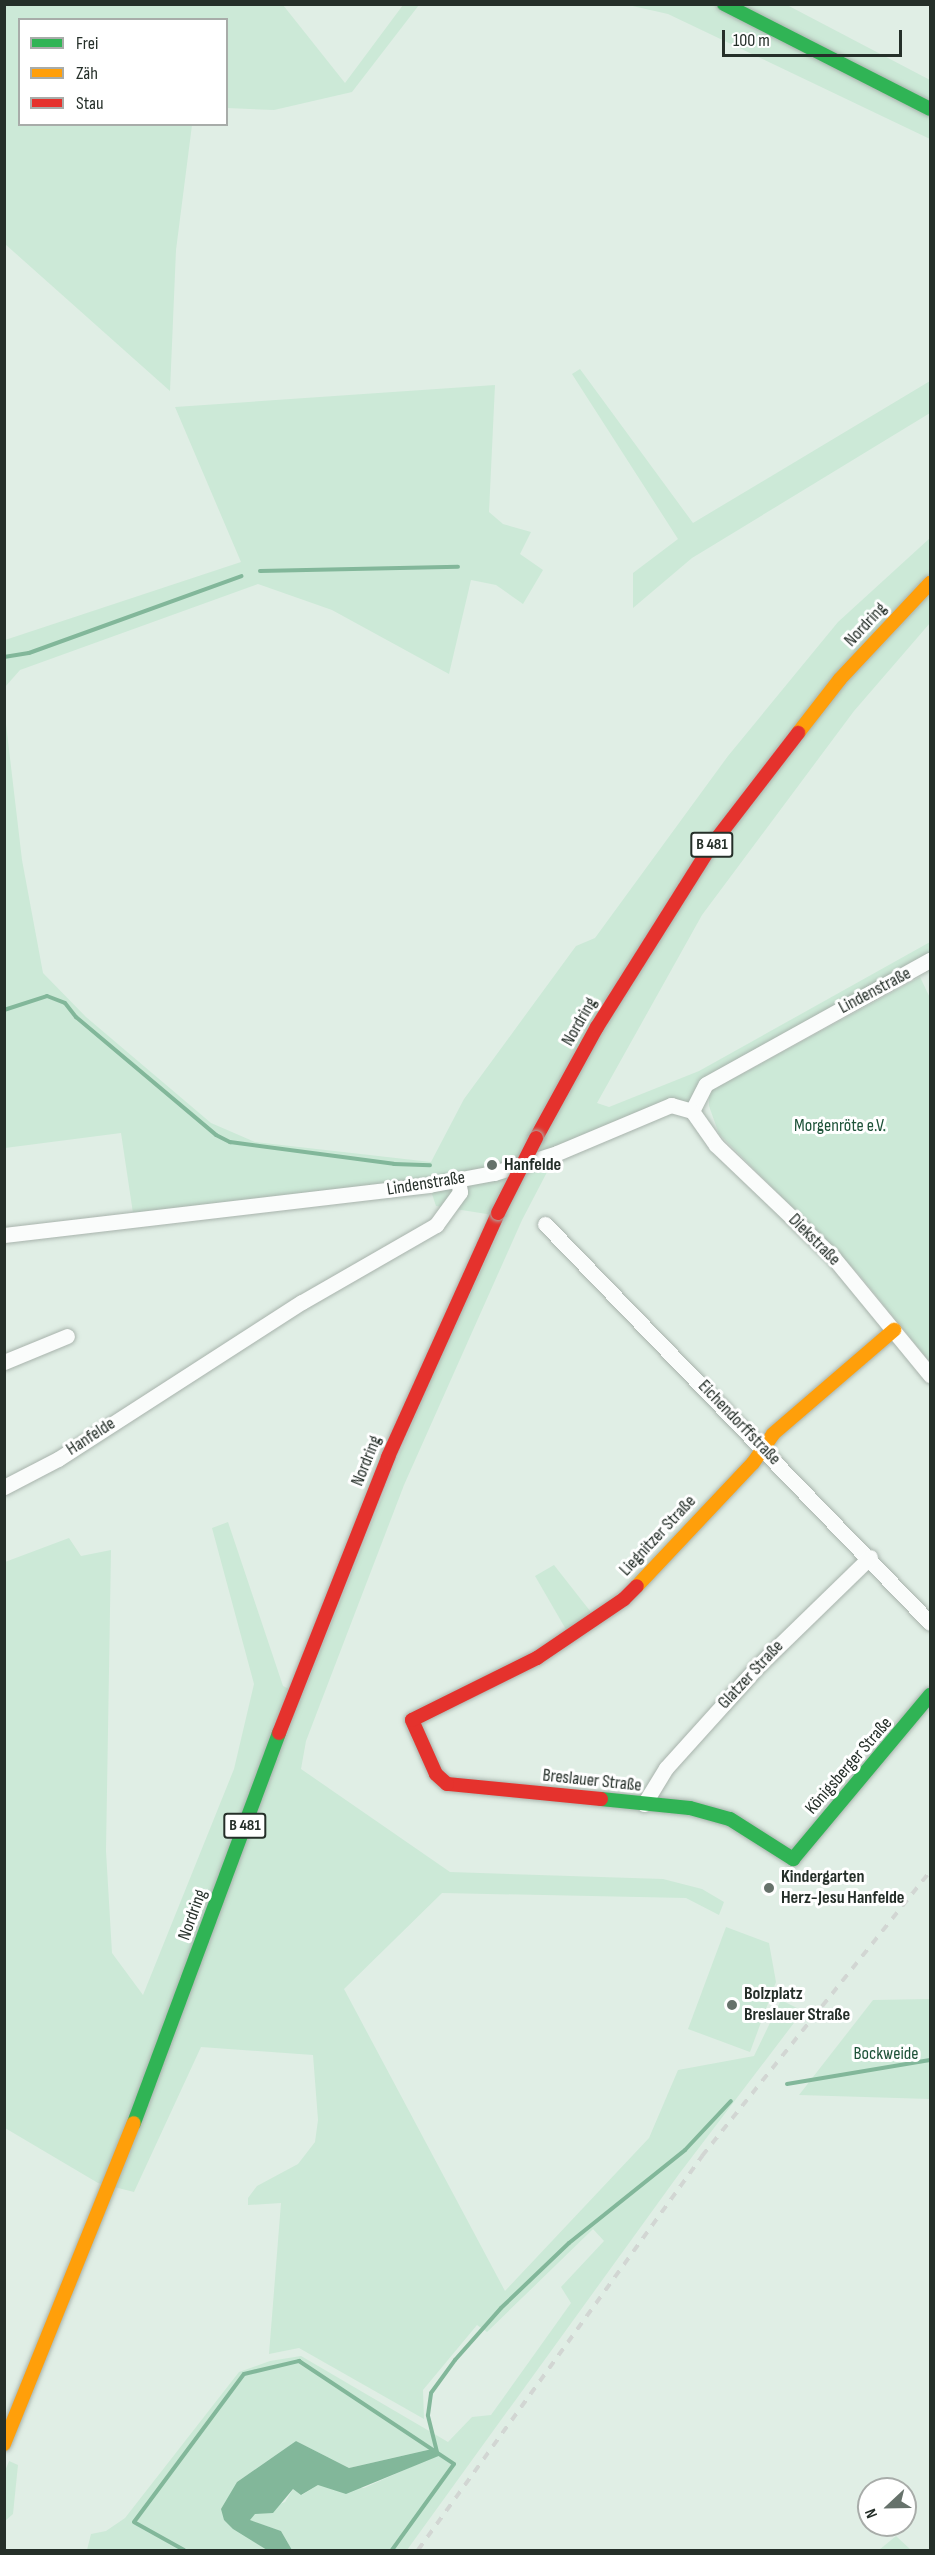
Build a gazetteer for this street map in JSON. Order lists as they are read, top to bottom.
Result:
{
  "streets": {
    "main road": [
      "Nordring",
      "B 481",
      "Liegnitzer Straße",
      "Königsberger Straße",
      "Breslauer Straße"
    ],
    "street": [
      "Lindenstraße",
      "Diekstraße",
      "Eichendorffstraße",
      "Hanfelde",
      "Glatzer Straße"
    ]
  },
  "crossings": [
    ["Lindenstraße", "Diekstraße"],
    ["Lindenstraße", "Hanfelde"],
    ["Diekstraße", "Liegnitzer Straße"],
    ["Eichendorffstraße", "Liegnitzer Straße"],
    ["Eichendorffstraße", "Glatzer Straße"],
    ["Liegnitzer Straße", "Breslauer Straße"],
    ["Glatzer Straße", "Breslauer Straße"],
    ["Königsberger Straße", "Breslauer Straße"]
  ],
  "parks": ["Morgenröte e.V.", "Bockweide"],
  "places": ["Hanfelde", "Kindergarten Herz-Jesu Hanfelde", "Bolzplatz Breslauer Straße"],
  "legend": ["Frei", "Zäh", "Stau"],
  "scale_bar": "100 m",
  "north": "left"
}
